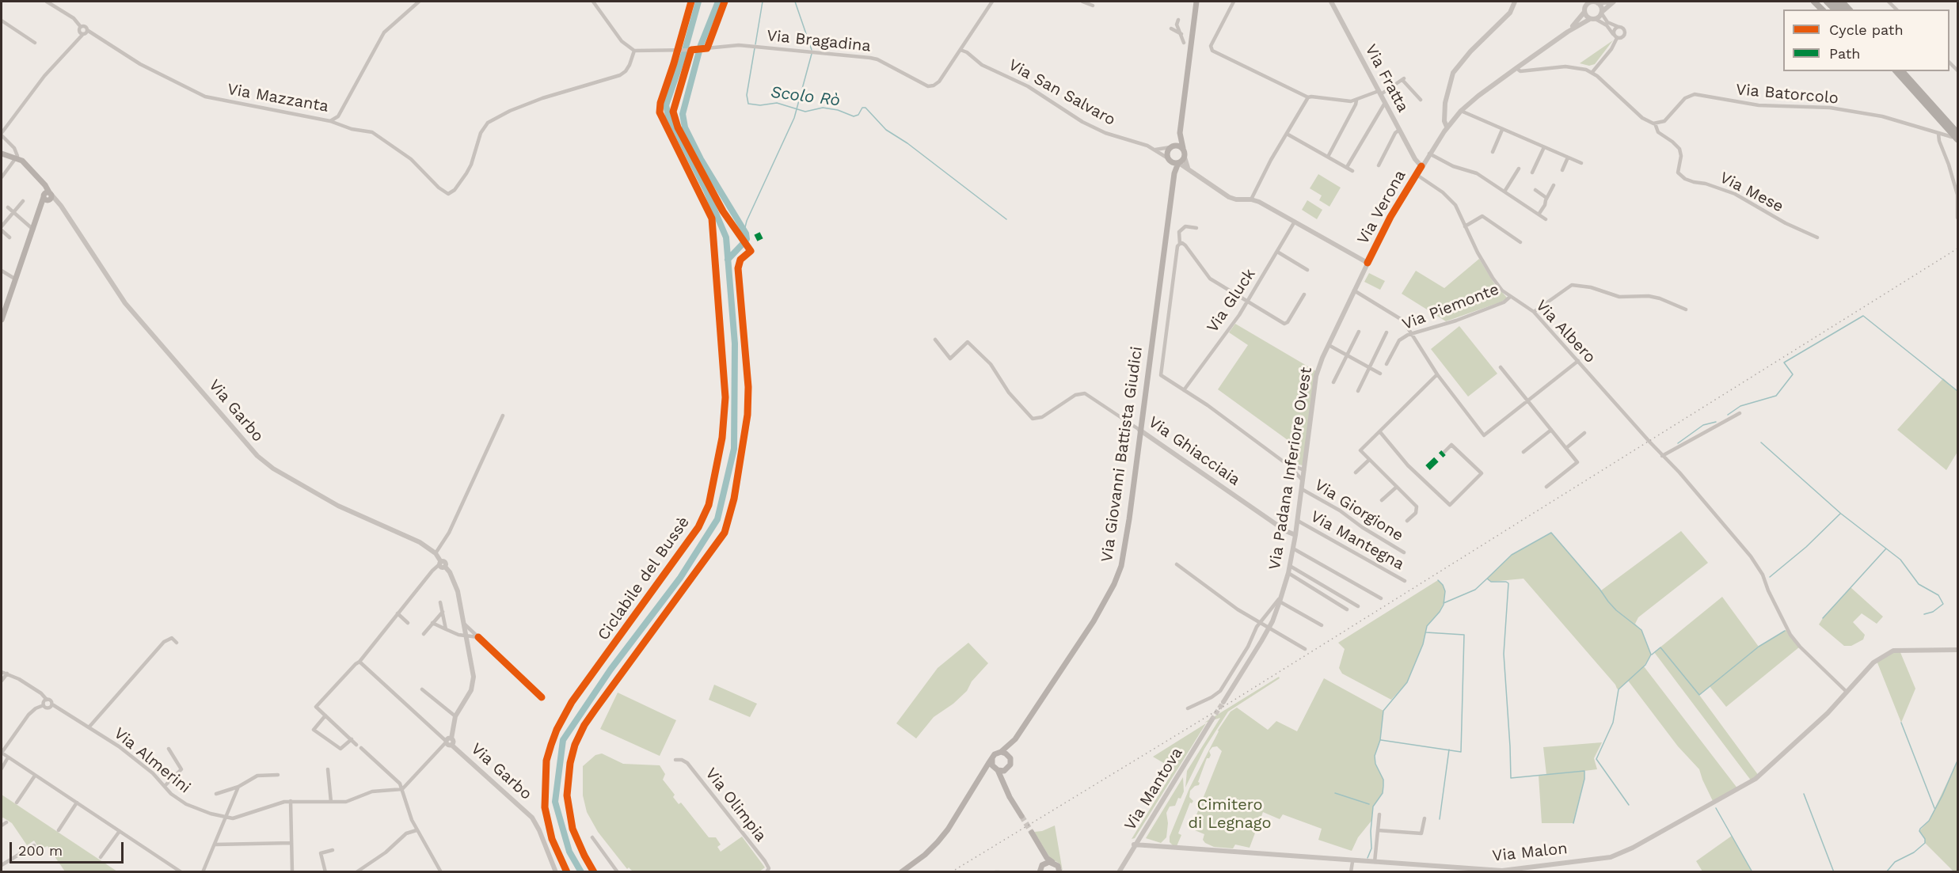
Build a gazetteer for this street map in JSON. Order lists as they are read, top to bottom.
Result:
{
  "streets": {
    "main road": ["Via Giovanni Battista Giudici"],
    "street": [
      "Via Bragadina",
      "Via Fratta",
      "Via San Salvaro",
      "Via Batorcolo",
      "Via Mazzanta",
      "Via Mese",
      "Via Verona",
      "Via Gluck",
      "Via Piemonte",
      "Via Albero",
      "Via Garbo",
      "Via Ghiacciaia",
      "Via Padana Inferiore Ovest",
      "Via Giorgione",
      "Via Mantegna",
      "Via Almerini",
      "Via Mantova",
      "Via Olimpia",
      "Via Malon"
    ],
    "cycle path": ["Ciclabile del Bussè"]
  },
  "crossings": [
    ["Via Bragadina", "Via San Salvaro"],
    ["Via Fratta", "Via Verona"],
    ["Via San Salvaro", "Via Giovanni Battista Giudici"],
    ["Via Batorcolo", "Via Mese"],
    ["Via Verona", "Via Albero"],
    ["Via Verona", "Via Padana Inferiore Ovest"],
    ["Via Piemonte", "Via Albero"],
    ["Via Albero", "Via Malon"],
    ["Via Ghiacciaia", "Via Giovanni Battista Giudici"],
    ["Via Ghiacciaia", "Via Padana Inferiore Ovest"],
    ["Via Padana Inferiore Ovest", "Via Giorgione"],
    ["Via Padana Inferiore Ovest", "Via Mantegna"],
    ["Via Mantova", "Via Malon"]
  ],
  "water": ["Scolo Rò"],
  "parks": ["Cimitero di Legnago"],
  "legend": ["Cycle path", "Path"],
  "scale_bar": "200 m"
}
